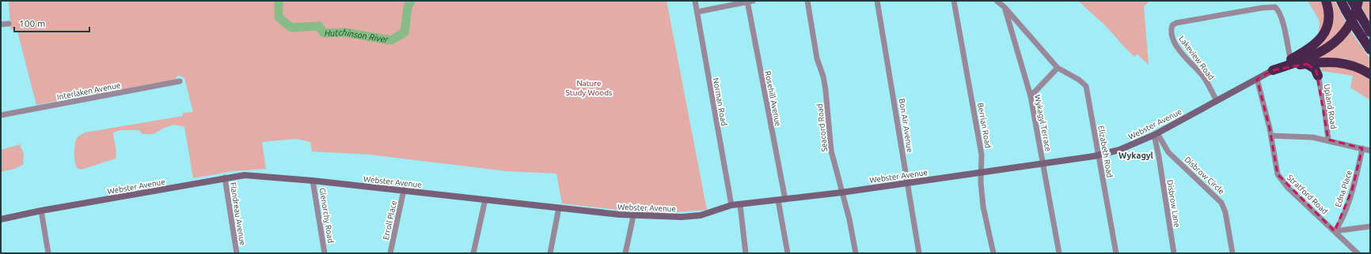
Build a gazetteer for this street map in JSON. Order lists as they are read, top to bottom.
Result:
{
  "streets": {
    "street": [
      "Lakeview Road",
      "Interlaken Avenue",
      "Rosehill Avenue",
      "Norman Road",
      "Upland Road",
      "Wykagyl Terrace",
      "Webster Avenue",
      "Bon Air Avenue",
      "Berrian Road",
      "Seacord Road",
      "Elizabeth Road",
      "Disbrow Circle",
      "Edna Place",
      "Stratford Road",
      "Disbrow Lane",
      "Flandreau Avenue",
      "Glenorchy Road",
      "Erroll Place"
    ]
  },
  "crossings": [
    ["Lakeview Road", "Webster Avenue"],
    ["Rosehill Avenue", "Webster Avenue"],
    ["Norman Road", "Webster Avenue"],
    ["Wykagyl Terrace", "Webster Avenue"],
    ["Wykagyl Terrace", "Elizabeth Road"],
    ["Webster Avenue", "Bon Air Avenue"],
    ["Webster Avenue", "Berrian Road"],
    ["Webster Avenue", "Seacord Road"],
    ["Webster Avenue", "Elizabeth Road"],
    ["Webster Avenue", "Disbrow Circle"],
    ["Webster Avenue", "Stratford Road"],
    ["Webster Avenue", "Disbrow Lane"],
    ["Webster Avenue", "Flandreau Avenue"],
    ["Webster Avenue", "Glenorchy Road"],
    ["Webster Avenue", "Erroll Place"],
    ["Disbrow Circle", "Disbrow Lane"],
    ["Edna Place", "Stratford Road"]
  ],
  "districts": ["Wykagyl"],
  "water": ["Hutchinson River"],
  "parks": ["Nature Study Woods"],
  "scale_bar": "100 m"
}
